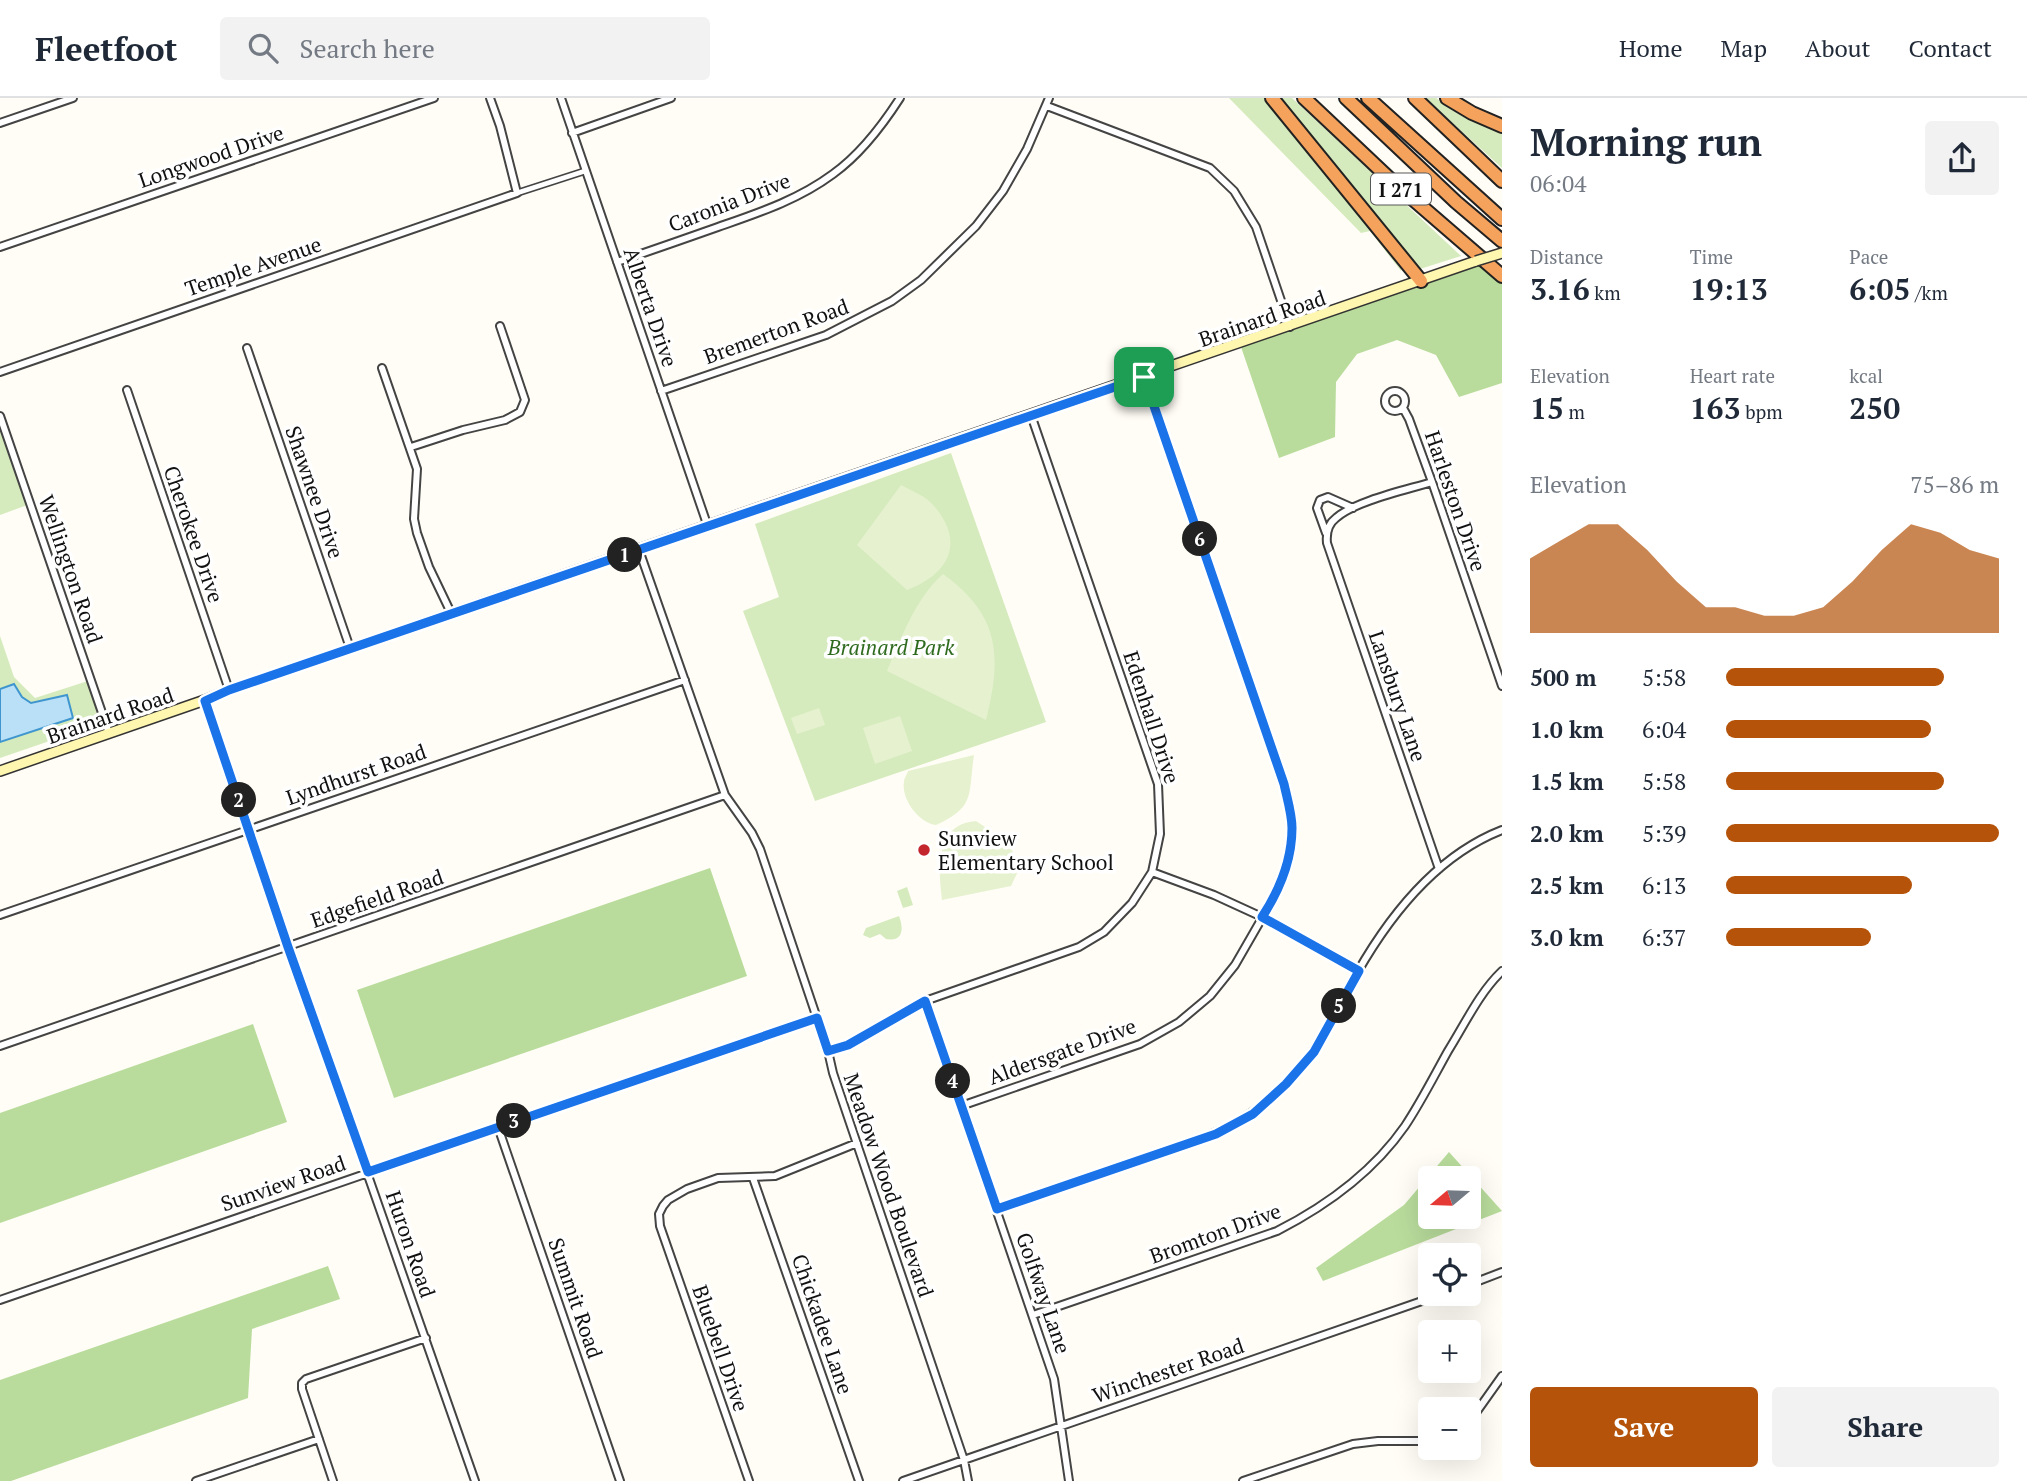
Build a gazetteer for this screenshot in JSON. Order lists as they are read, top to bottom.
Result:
{
  "streets": {
    "highway": ["I 271"],
    "main road": ["Brainard Road"],
    "street": [
      "Longwood Drive",
      "Caronia Drive",
      "Temple Avenue",
      "Alberta Drive",
      "Bremerton Road",
      "Shawnee Drive",
      "Harleston Drive",
      "Cherokee Drive",
      "Wellington Road",
      "Lansbury Lane",
      "Edenhall Drive",
      "Lyndhurst Road",
      "Edgefield Road",
      "Aldersgate Drive",
      "Sunview Road",
      "Meadow Wood Boulevard",
      "Bromton Drive",
      "Huron Road",
      "Golfway Lane",
      "Summit Road",
      "Chickadee Lane",
      "Bluebell Drive",
      "Winchester Road"
    ]
  },
  "crossings": [
    ["Caronia Drive", "Alberta Drive"],
    ["Alberta Drive", "Brainard Road"],
    ["Alberta Drive", "Bremerton Road"],
    ["Brainard Road", "Shawnee Drive"],
    ["Brainard Road", "Cherokee Drive"],
    ["Brainard Road", "Wellington Road"],
    ["Brainard Road", "Edenhall Drive"],
    ["Brainard Road", "Aldersgate Drive"],
    ["Brainard Road", "Meadow Wood Boulevard"],
    ["Brainard Road", "Huron Road"],
    ["Edenhall Drive", "Meadow Wood Boulevard"],
    ["Edenhall Drive", "Golfway Lane"],
    ["Lyndhurst Road", "Meadow Wood Boulevard"],
    ["Lyndhurst Road", "Huron Road"],
    ["Edgefield Road", "Meadow Wood Boulevard"],
    ["Edgefield Road", "Huron Road"],
    ["Aldersgate Drive", "Golfway Lane"],
    ["Sunview Road", "Meadow Wood Boulevard"],
    ["Sunview Road", "Huron Road"],
    ["Sunview Road", "Summit Road"],
    ["Meadow Wood Boulevard", "Winchester Road"],
    ["Bromton Drive", "Golfway Lane"],
    ["Golfway Lane", "Winchester Road"],
    ["Chickadee Lane", "Bluebell Drive"]
  ],
  "parks": ["Brainard Park"],
  "places": ["Sunview Elementary School"],
  "north": "left",
  "page": {
    "header": "Fleetfoot",
    "search": "Search here",
    "nav": [
      "Home",
      "Map",
      "About",
      "Contact"
    ],
    "heading": ["Morning run", "06:04"],
    "stats": [
      ["Distance", "3.16 km"],
      ["Time", "19:13"],
      ["Pace", "6:05 /km"],
      ["Elevation", "15 m"],
      ["Heart rate", "163 bpm"],
      ["kcal", "250"]
    ],
    "chart": ["Elevation", "75–86 m"],
    "pins": [
      "6",
      "1",
      "2",
      "5",
      "4",
      "3"
    ],
    "list": [
      {
        "name": "500 m",
        "note": "5:58"
      },
      {
        "name": "1.0 km",
        "note": "6:04"
      },
      {
        "name": "1.5 km",
        "note": "5:58"
      },
      {
        "name": "2.0 km",
        "note": "5:39"
      },
      {
        "name": "2.5 km",
        "note": "6:13"
      },
      {
        "name": "3.0 km",
        "note": "6:37"
      }
    ],
    "map_buttons": ["+", "−"],
    "buttons": ["Save", "Share"]
  }
}
